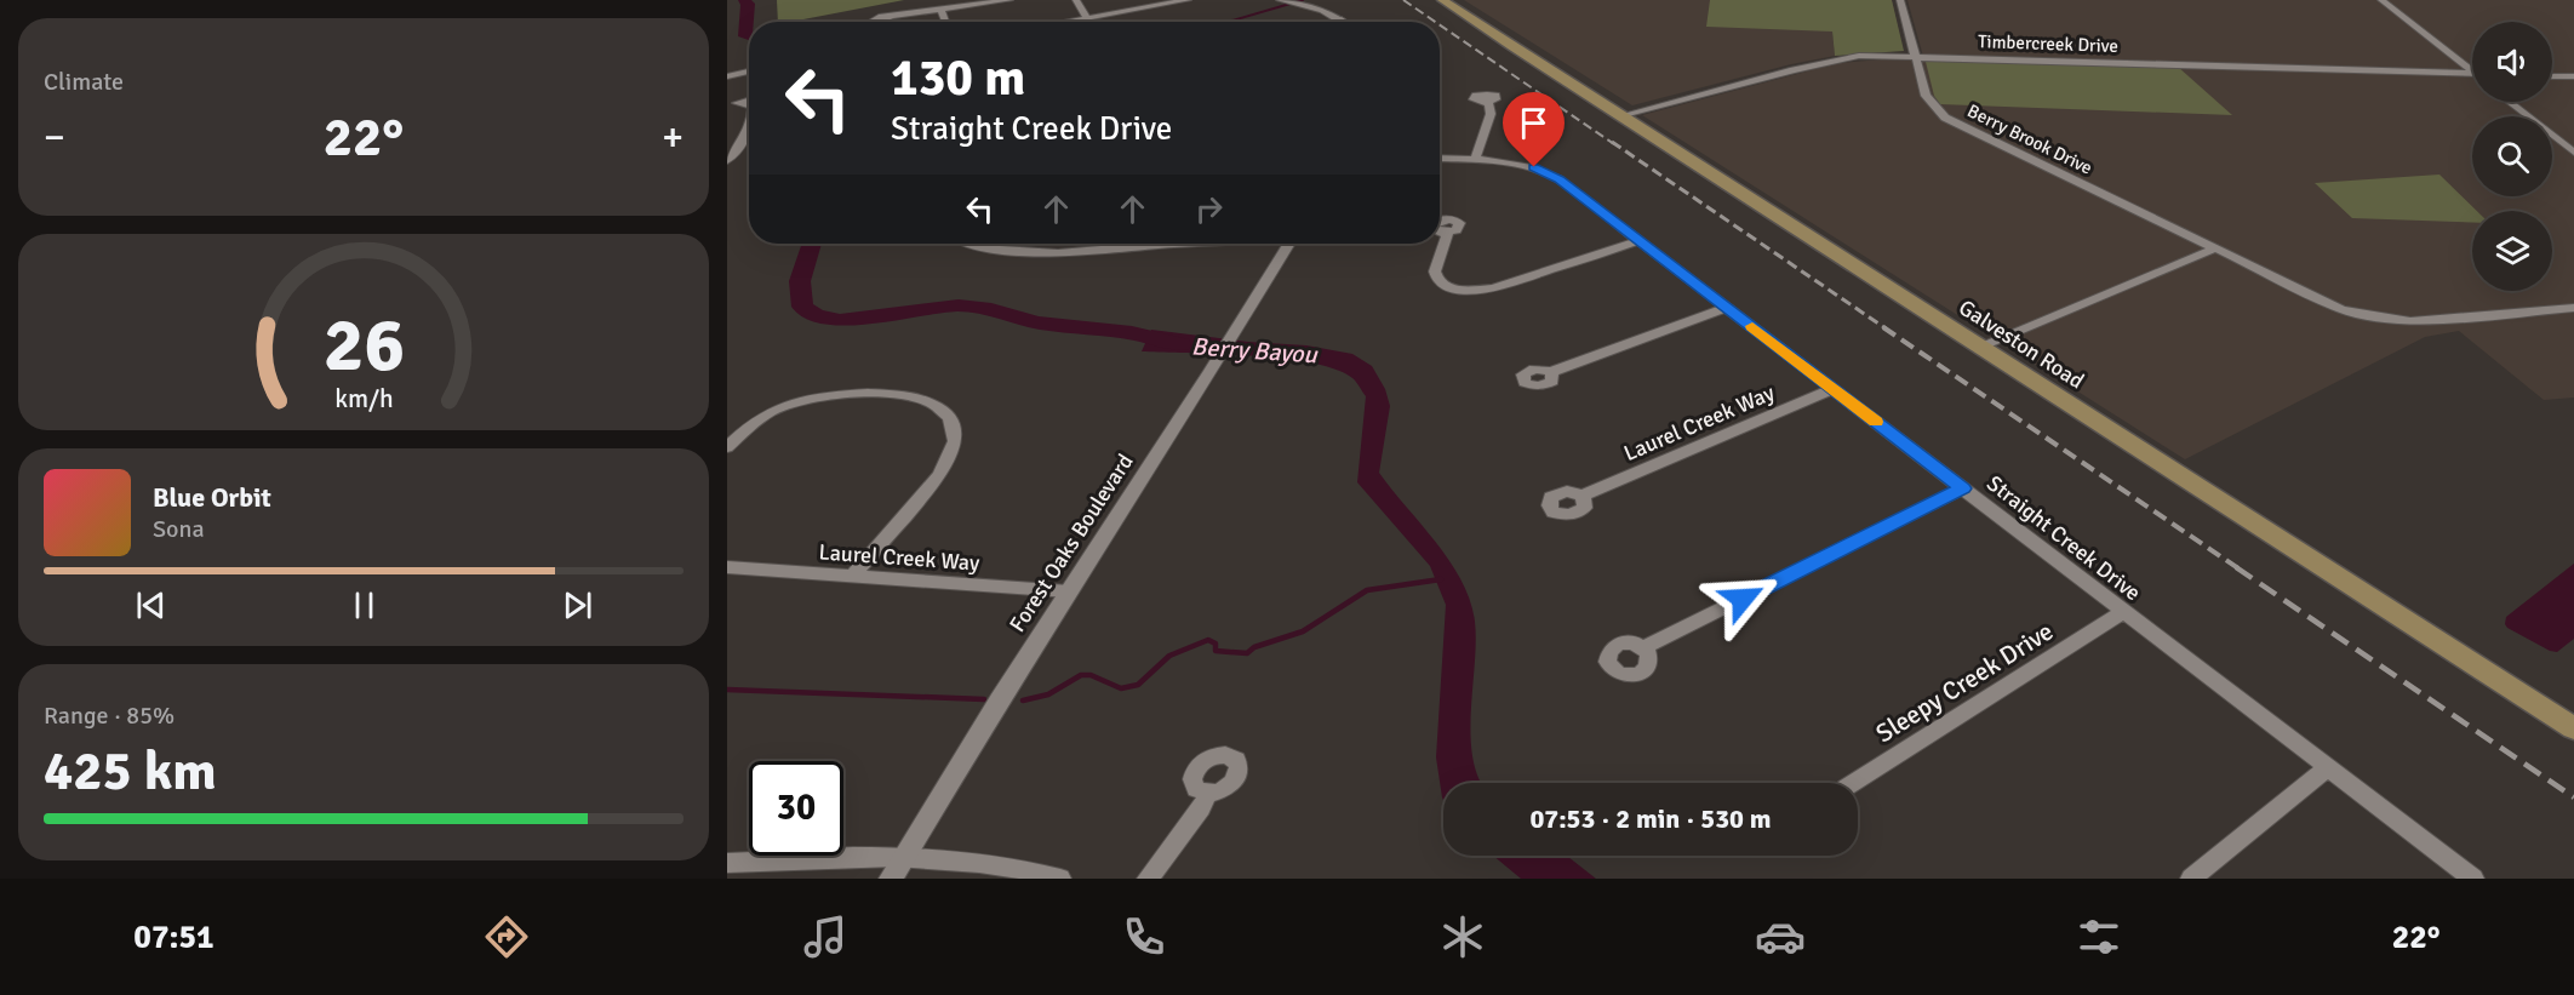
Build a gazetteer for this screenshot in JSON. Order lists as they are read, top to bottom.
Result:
{
  "streets": {
    "main road": ["Galveston Road"],
    "street": [
      "Timbercreek Drive",
      "Berry Brook Drive",
      "Laurel Creek Way",
      "Straight Creek Drive",
      "Forest Oaks Boulevard",
      "Sleepy Creek Drive"
    ]
  },
  "crossings": [
    ["Timbercreek Drive", "Berry Brook Drive"],
    ["Timbercreek Drive", "Galveston Road"],
    ["Laurel Creek Way", "Straight Creek Drive"],
    ["Laurel Creek Way", "Forest Oaks Boulevard"],
    ["Straight Creek Drive", "Sleepy Creek Drive"]
  ],
  "water": ["Berry Bayou"],
  "page": {
    "tile": [
      "Climate",
      ["Range · 85%", "425 km"]
    ],
    "turn": ["130 m", "Straight Creek Drive"],
    "heat": ["−", "22°", "+"],
    "song": ["Blue Orbit", "Sona"],
    "limit": "30",
    "trip": "07:53 · 2 min · 530 m",
    "tabs": ["07:51", "22°"],
    "gauge": ["26", "km/h"]
  }
}
